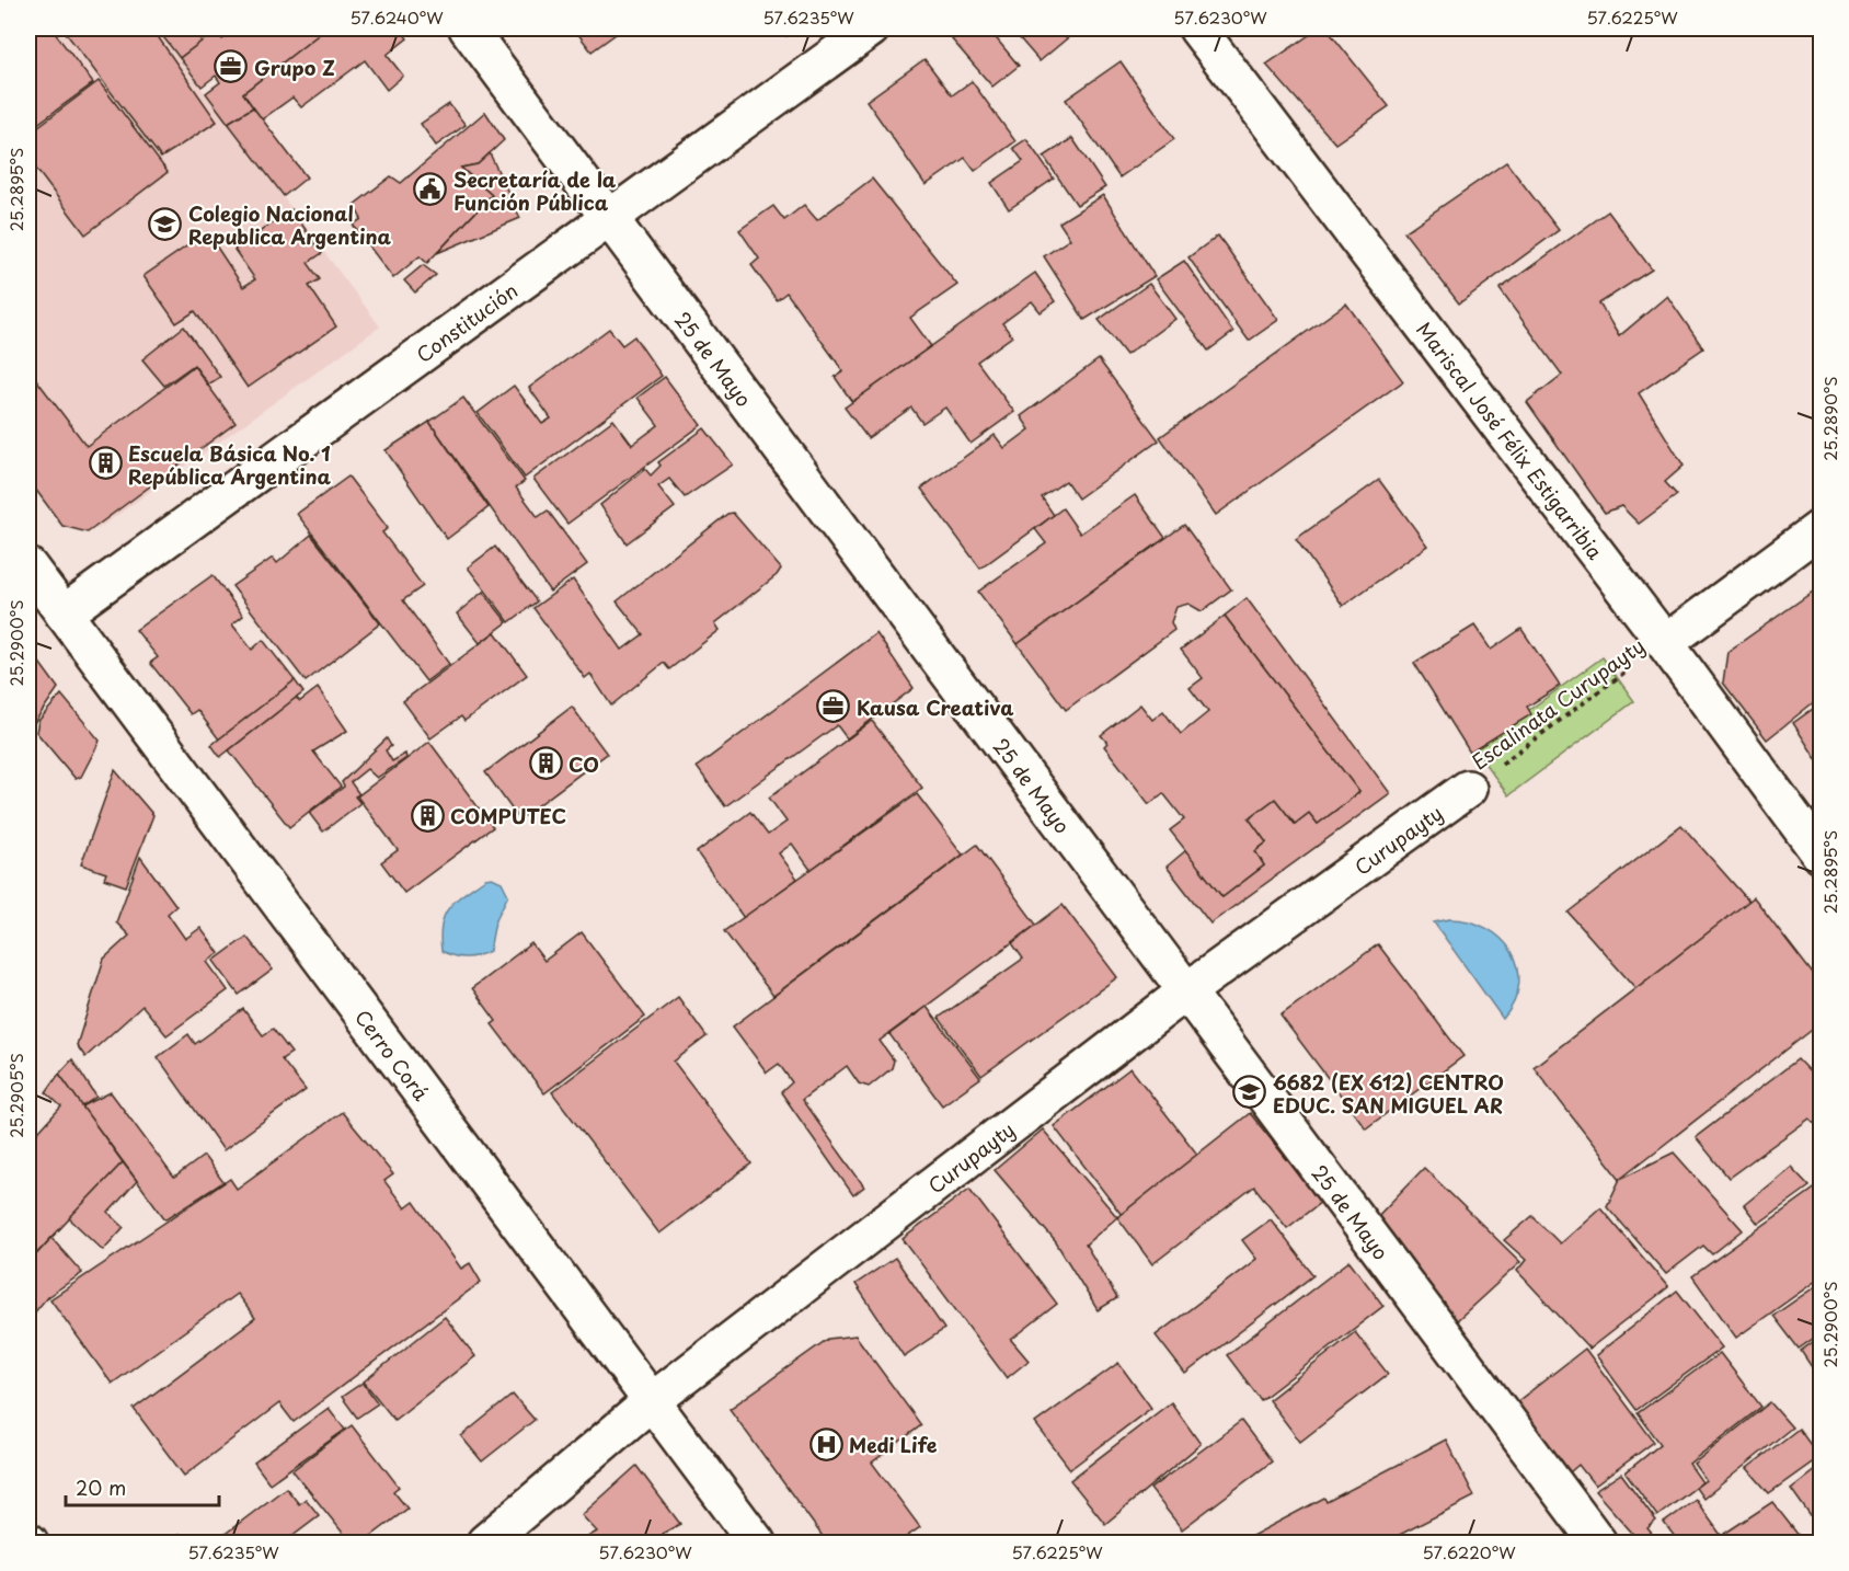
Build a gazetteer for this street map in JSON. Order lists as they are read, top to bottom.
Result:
{
  "streets": {
    "street": [
      "Constitución",
      "25 de Mayo",
      "Mariscal José Félix Estigarribia",
      "Curupayty",
      "Cerro Corá"
    ],
    "path": ["Escalinata Curupayty"]
  },
  "crossings": [
    ["Constitución", "25 de Mayo"],
    ["Constitución", "Cerro Corá"],
    ["25 de Mayo", "Curupayty"],
    ["Mariscal José Félix Estigarribia", "Escalinata Curupayty"],
    ["Escalinata Curupayty", "Curupayty"],
    ["Curupayty", "Cerro Corá"]
  ],
  "places": {
    "office": ["Grupo Z", "Kausa Creativa"],
    "public building": ["Secretaría de la Función Pública"],
    "school or university": ["Colegio Nacional Republica Argentina", "6682 (EX 612) CENTRO EDUC. SAN MIGUEL AR"],
    "building": ["Escuela Básica No. 1 República Argentina", "CO", "COMPUTEC"],
    "hospital": ["Medi Life"]
  },
  "scale_bar": "20 m",
  "coordinates": [
    "57.6240°W",
    "57.6235°W",
    "57.6230°W",
    "57.6225°W",
    "25.2895°S",
    "25.2890°S",
    "25.2900°S",
    "25.2905°S",
    "57.6220°W"
  ]
}
